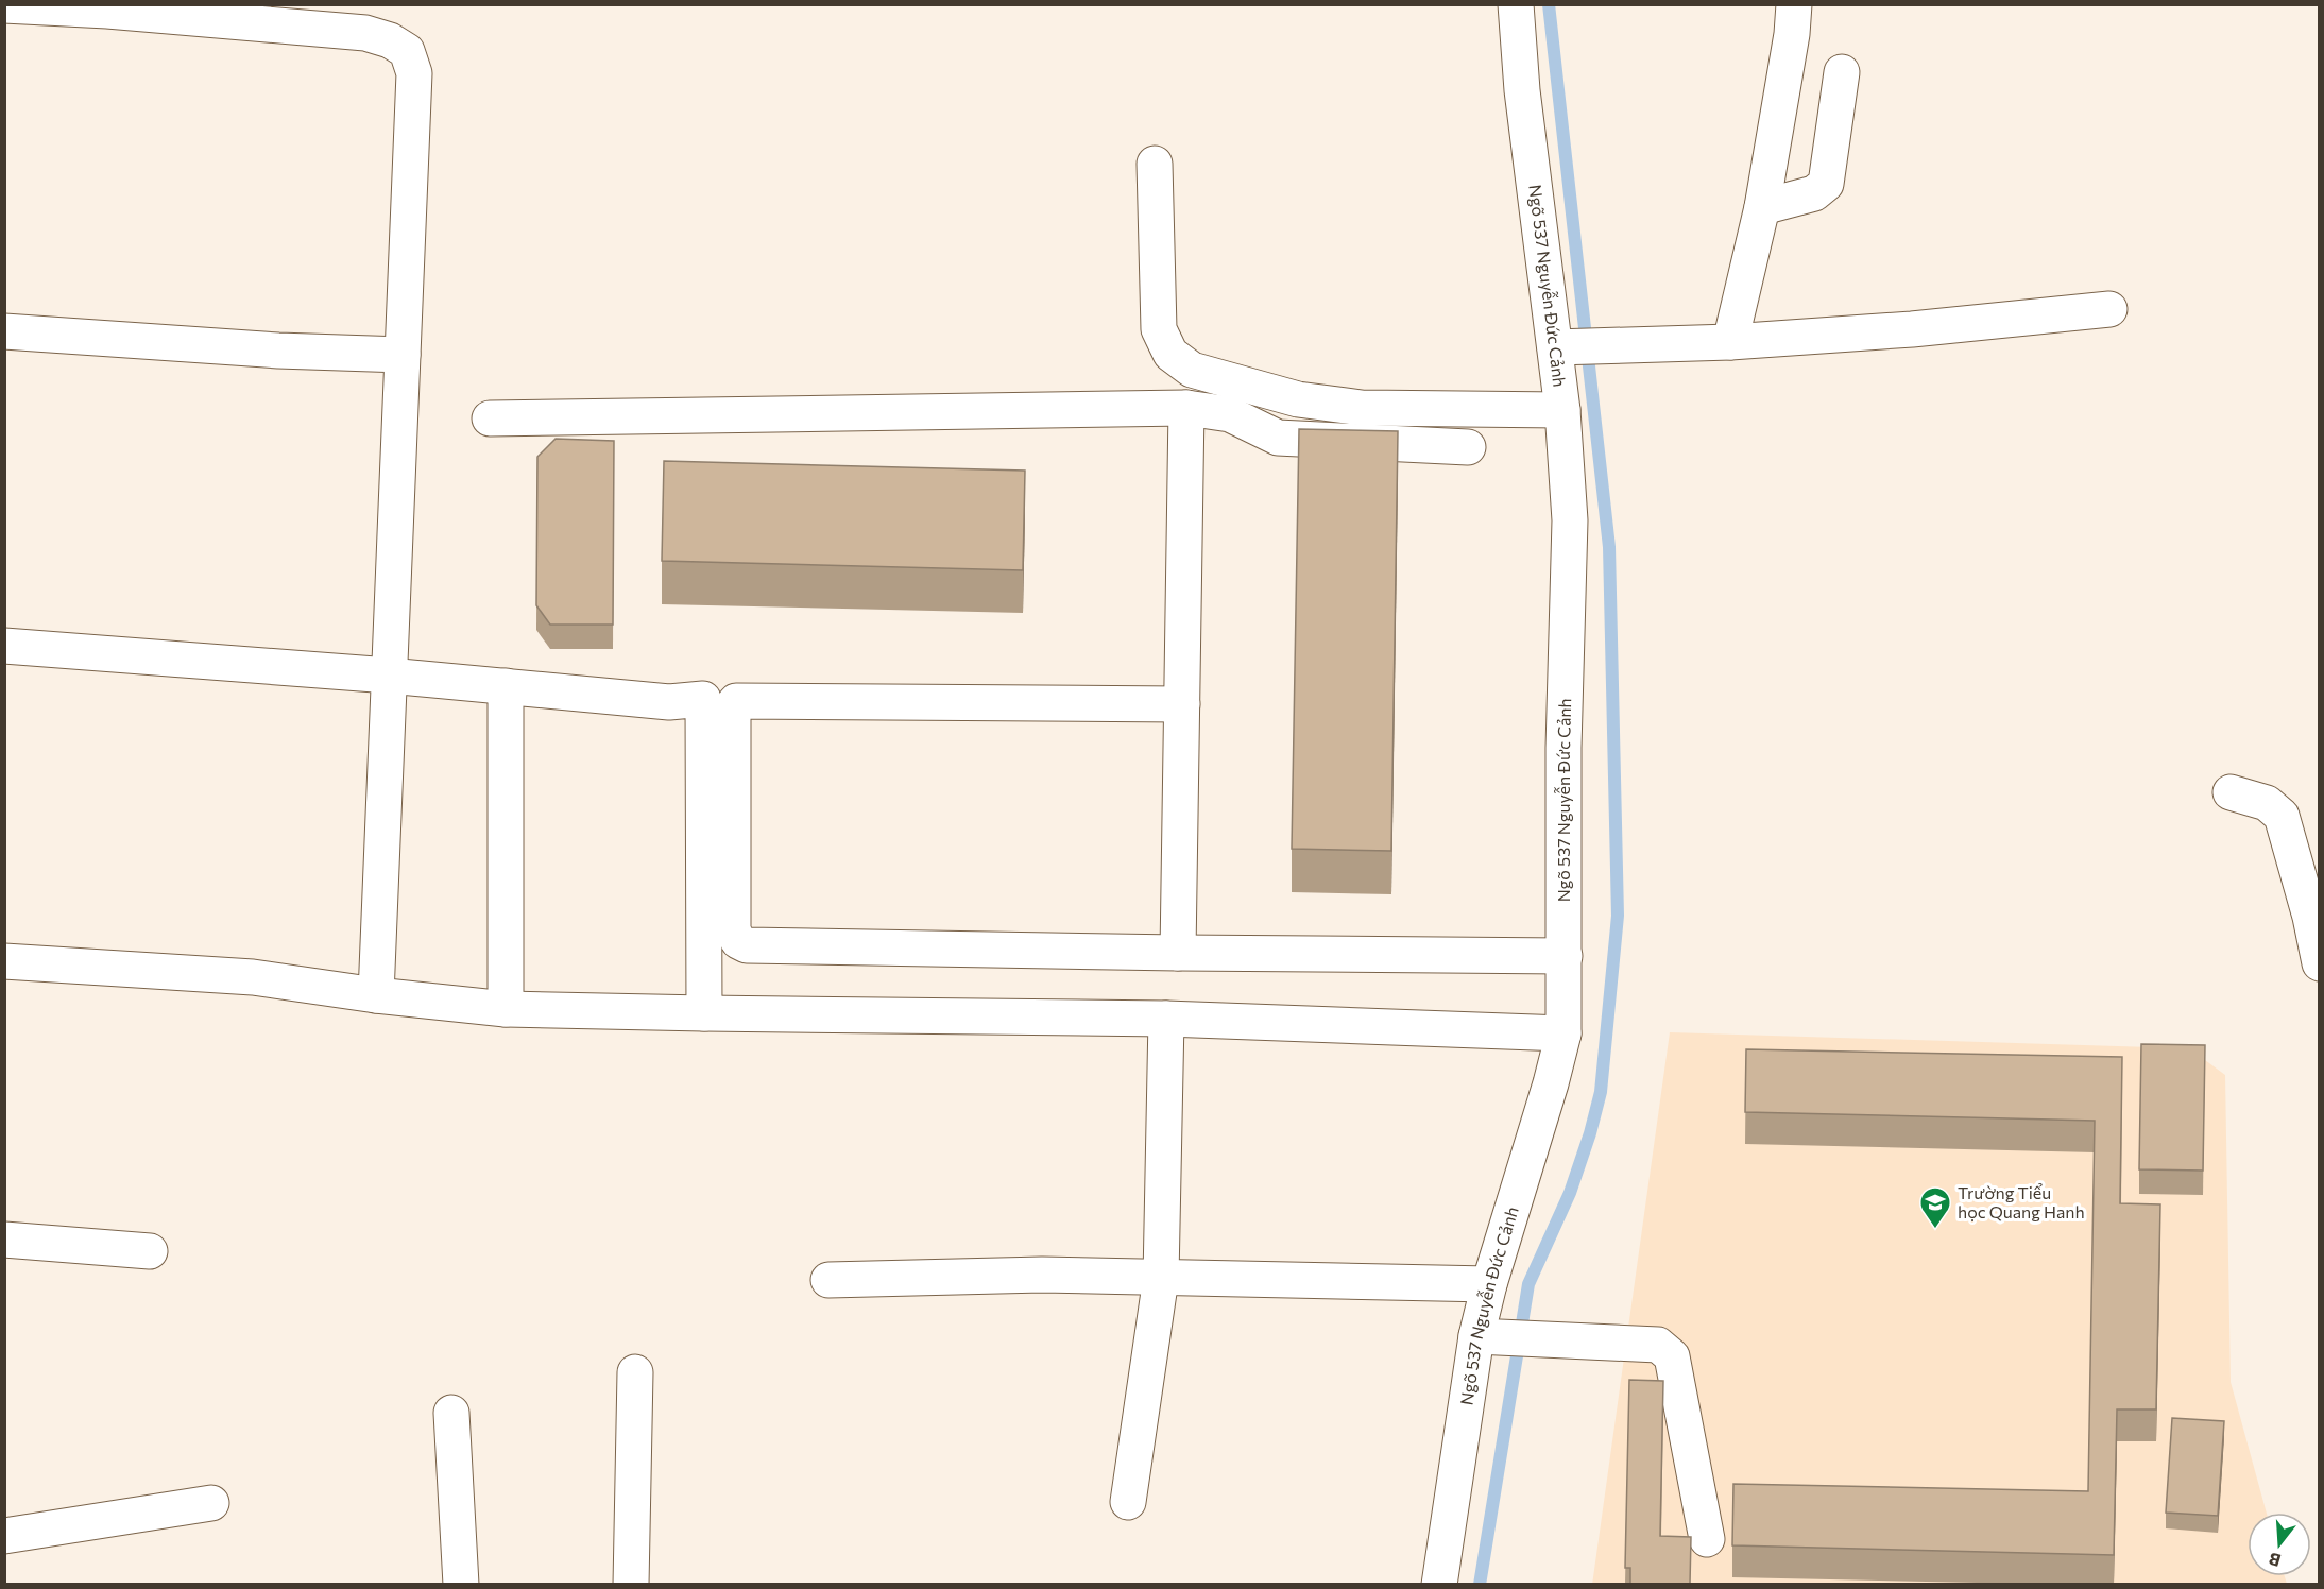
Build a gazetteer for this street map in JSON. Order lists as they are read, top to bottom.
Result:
{
  "streets": {
    "street": ["Ngõ 537 Nguyễn Đức Cảnh"]
  },
  "places": {
    "school or university": ["Trường Tiểu học Quang Hanh"]
  },
  "north": "bottom"
}
